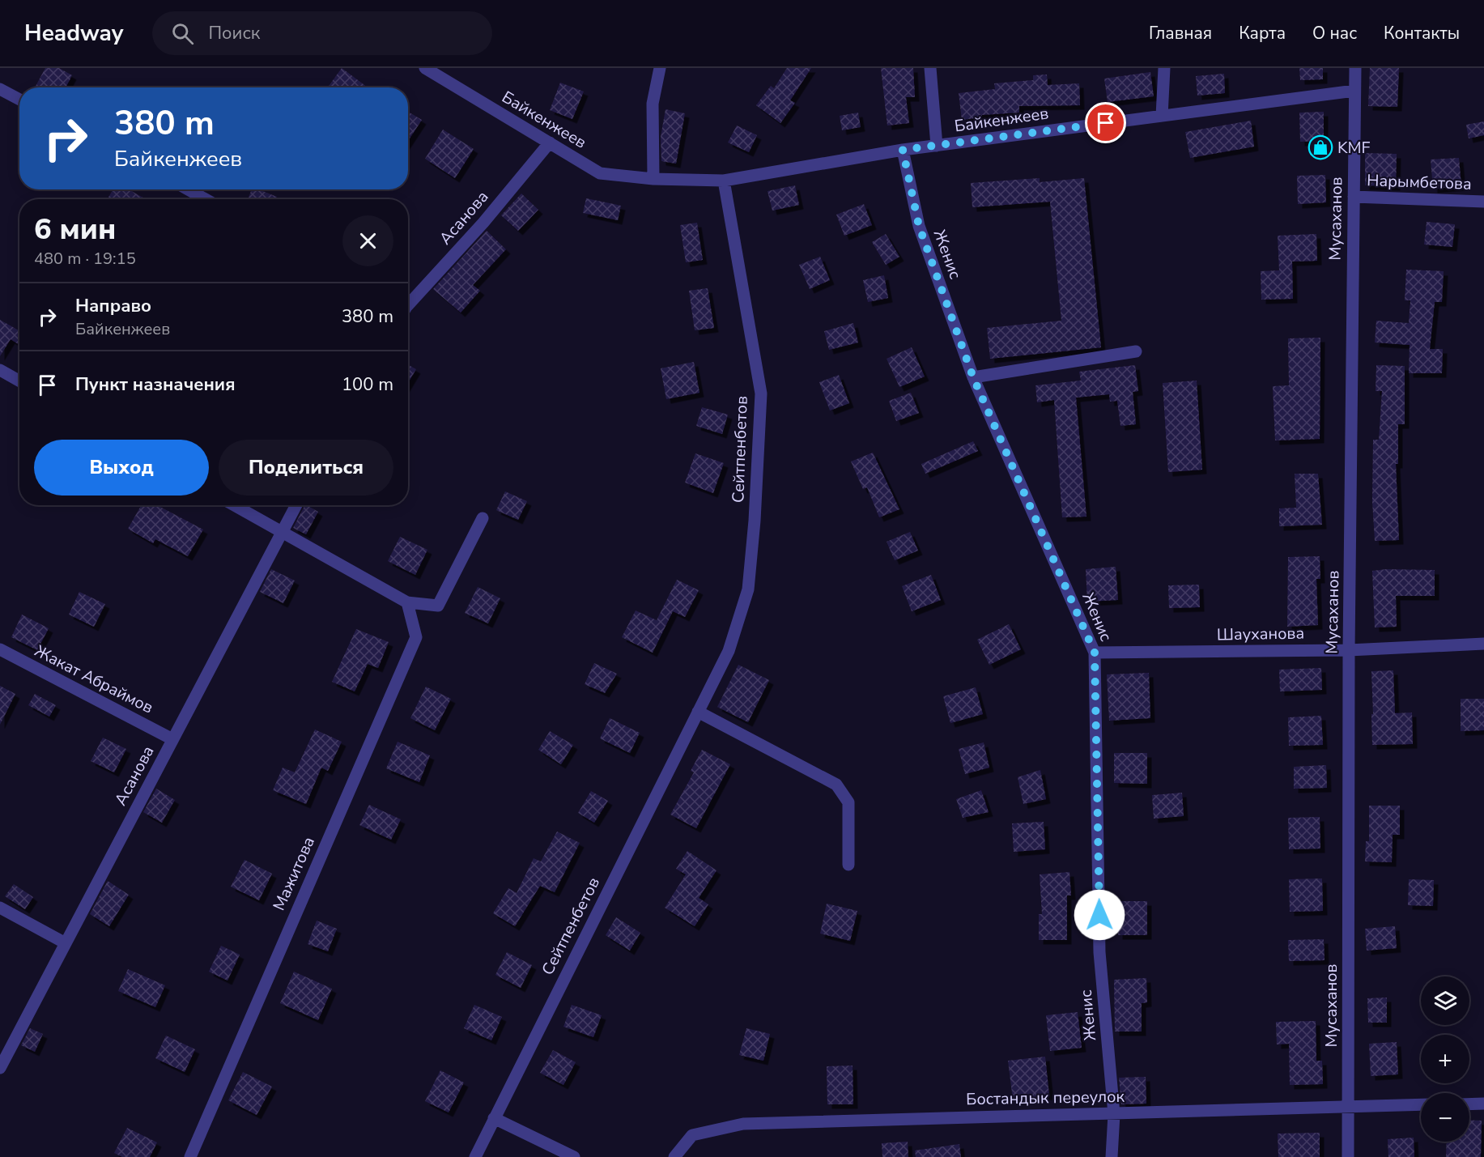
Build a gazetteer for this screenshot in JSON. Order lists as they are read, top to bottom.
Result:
{
  "streets": {
    "street": [
      "Байкенжеев",
      "Нарымбетова",
      "Асанова",
      "Мусаханов",
      "Женис",
      "Сейтпенбетов",
      "Шауханова",
      "Жакат Абраймов",
      "Мажитова",
      "Бостандык переулок"
    ]
  },
  "crossings": [
    ["Байкенжеев", "Асанова"],
    ["Байкенжеев", "Мусаханов"],
    ["Байкенжеев", "Женис"],
    ["Байкенжеев", "Сейтпенбетов"],
    ["Нарымбетова", "Мусаханов"],
    ["Асанова", "Жакат Абраймов"],
    ["Мусаханов", "Шауханова"],
    ["Мусаханов", "Бостандык переулок"],
    ["Женис", "Шауханова"],
    ["Женис", "Бостандык переулок"]
  ],
  "places": {
    "shop": ["KMF"]
  },
  "page": {
    "header": "Headway",
    "search": "Поиск",
    "nav": [
      "Главная",
      "Карта",
      "О нас",
      "Контакты"
    ],
    "turn": ["380 m", "Байкенжеев"],
    "heading": ["6 мин", "480 m · 19:15"],
    "list": [
      {
        "name": "Направо",
        "note": "Байкенжеев",
        "value": "380 m"
      },
      {
        "name": "Пункт назначения",
        "value": "100 m"
      }
    ],
    "buttons": ["Выход", "Поделиться"],
    "map_buttons": ["+", "−"]
  }
}
